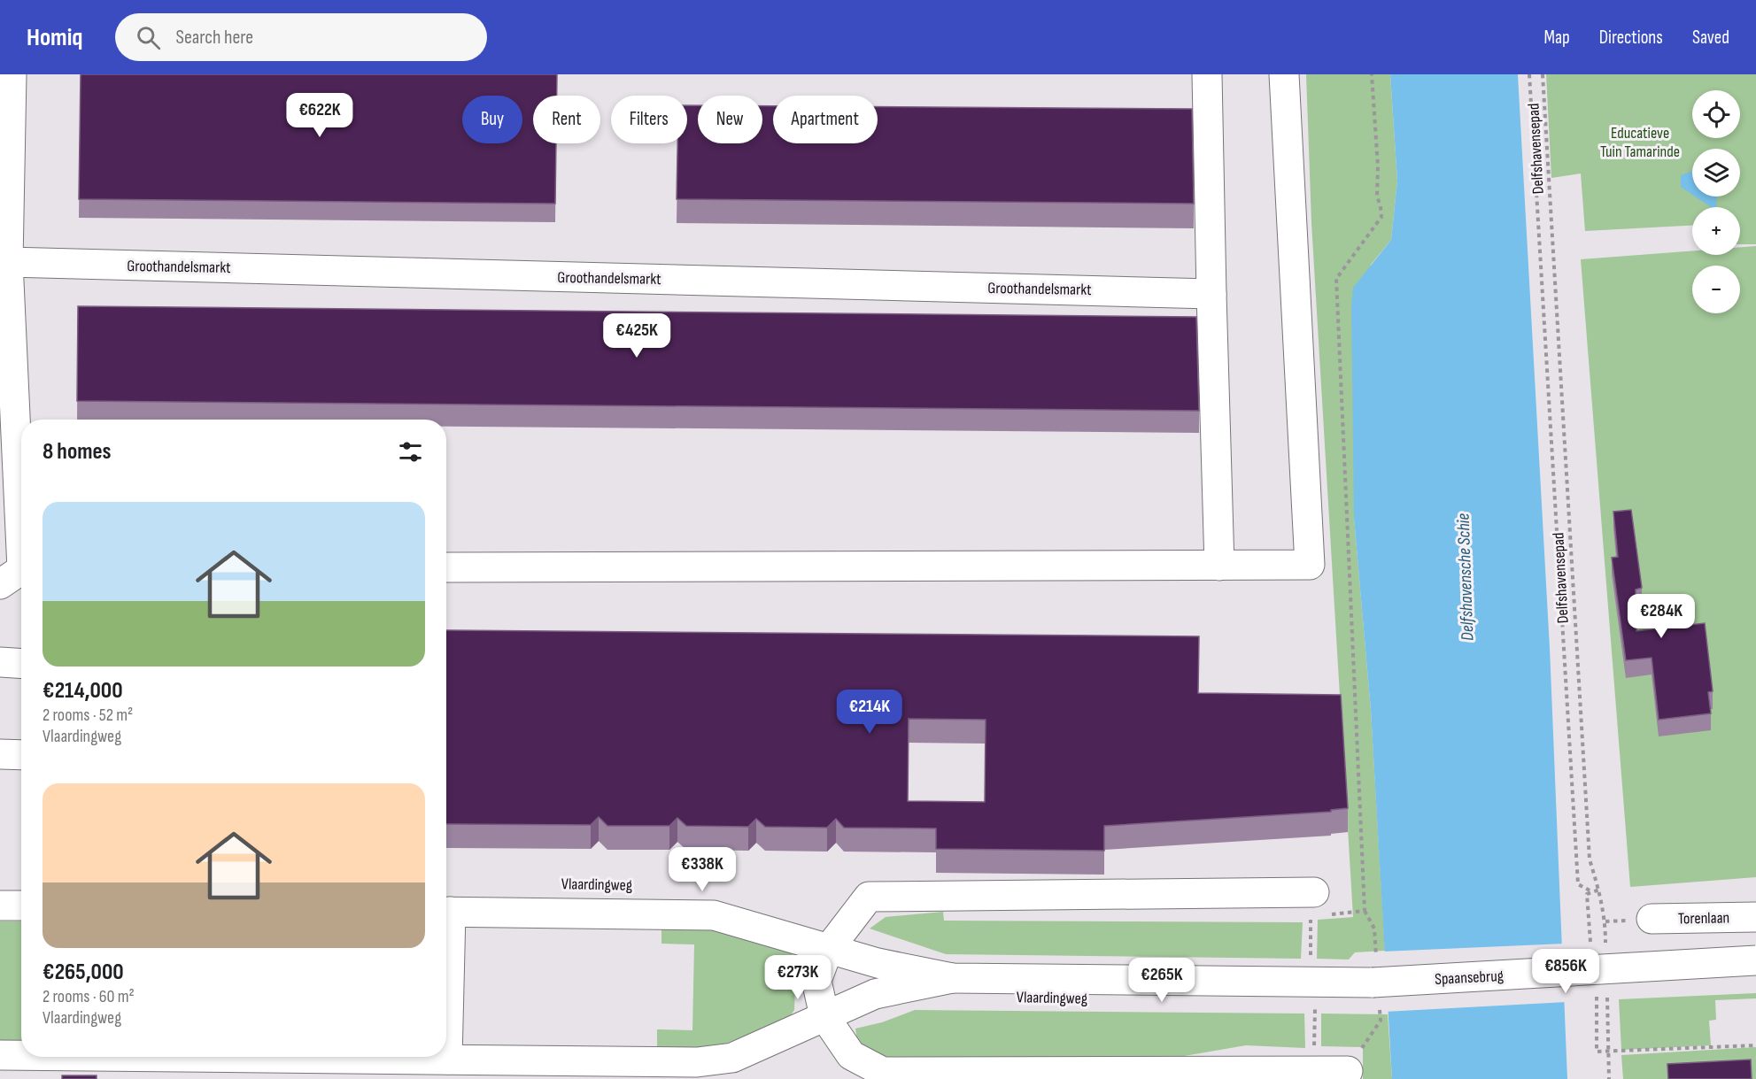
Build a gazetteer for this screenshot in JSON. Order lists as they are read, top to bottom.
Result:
{
  "streets": {
    "street": [
      "Groothandelsmarkt",
      "Vlaardingweg",
      "Torenlaan",
      "Spaansebrug"
    ],
    "path": ["Delfshavensepad"]
  },
  "crossings": [
    ["Vlaardingweg", "Spaansebrug"]
  ],
  "water": ["Delfshavensche Schie"],
  "parks": ["Educatieve Tuin Tamarinde"],
  "page": {
    "header": "Homiq",
    "search": "Search here",
    "nav": ["Map", "Directions", "Saved"],
    "map_buttons": ["+", "−"],
    "price": [
      "€622K",
      "€425K",
      "€284K",
      "€214K",
      "€338K",
      "€856K",
      "€273K",
      "€265K"
    ],
    "chip": [
      "Buy",
      "Rent",
      "Filters",
      "New",
      "Apartment"
    ],
    "heading": "8 homes",
    "list": [
      {
        "name": "€214,000",
        "note": "2 rooms · 52 m² · Vlaardingweg"
      },
      {
        "name": "€265,000",
        "note": "2 rooms · 60 m² · Vlaardingweg"
      }
    ]
  }
}
